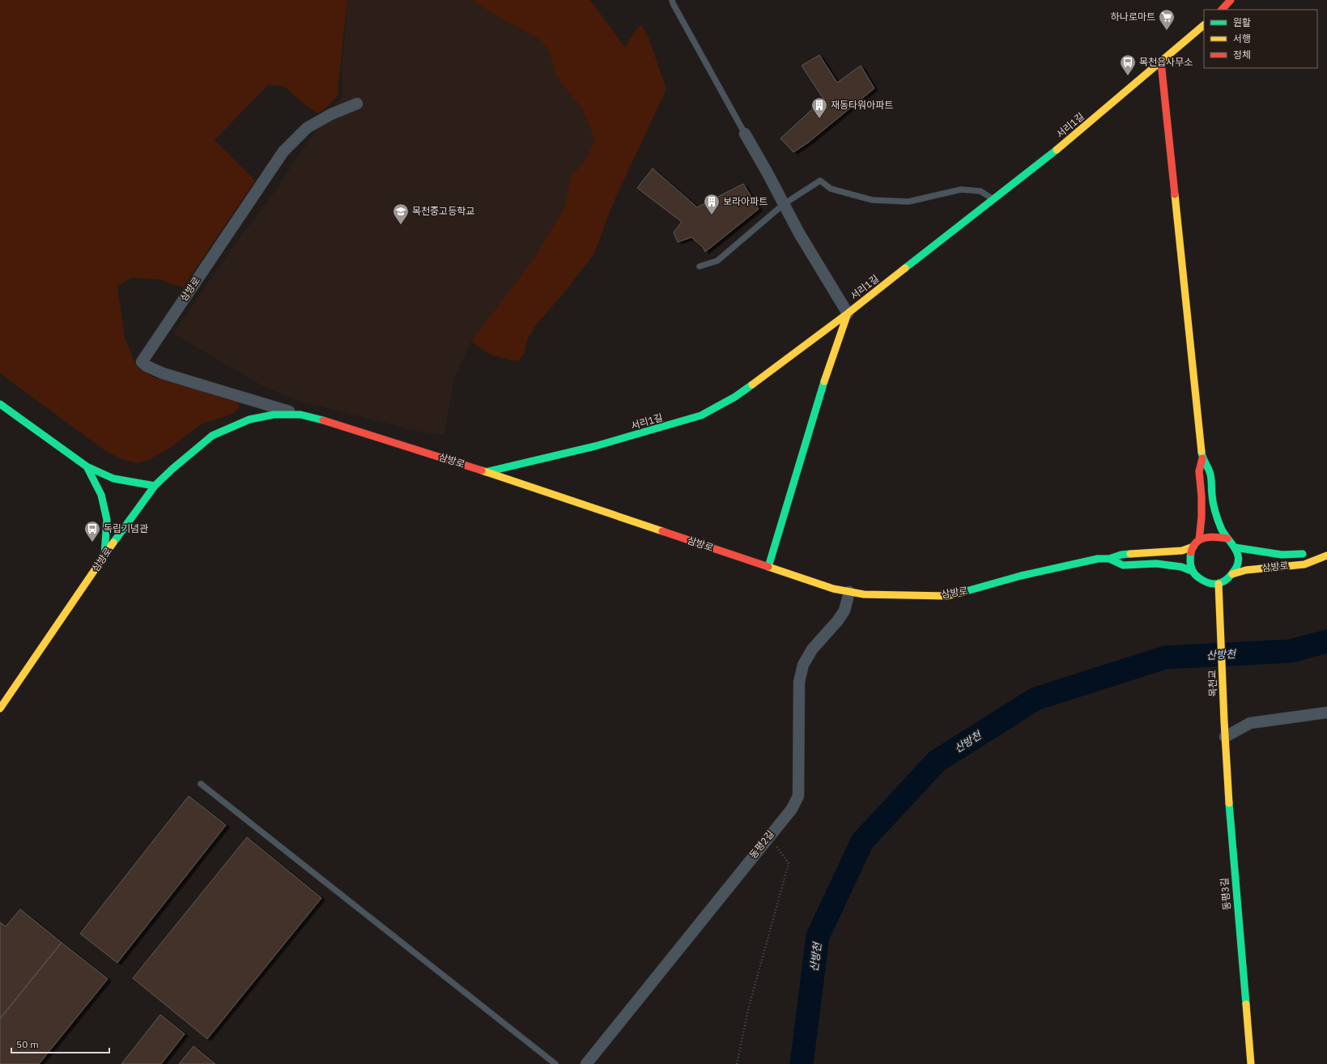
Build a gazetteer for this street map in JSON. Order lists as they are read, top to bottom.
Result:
{
  "streets": {
    "street": [
      "서리1길",
      "삼방로",
      "목천교",
      "동평2길",
      "동평3길"
    ]
  },
  "crossings": [
    ["서리1길", "삼방로"],
    ["삼방로", "목천교"],
    ["삼방로", "동평2길"],
    ["목천교", "동평3길"]
  ],
  "water": ["산방천"],
  "places": {
    "supermarket": ["하나로마트"],
    "bus stop": ["목천읍사무소", "독립기념관"],
    "building": ["재동타워아파트", "보라아파트"],
    "school or university": ["목천중고등학교"]
  },
  "legend": ["원활", "서행", "정체"],
  "scale_bar": "50 m"
}
